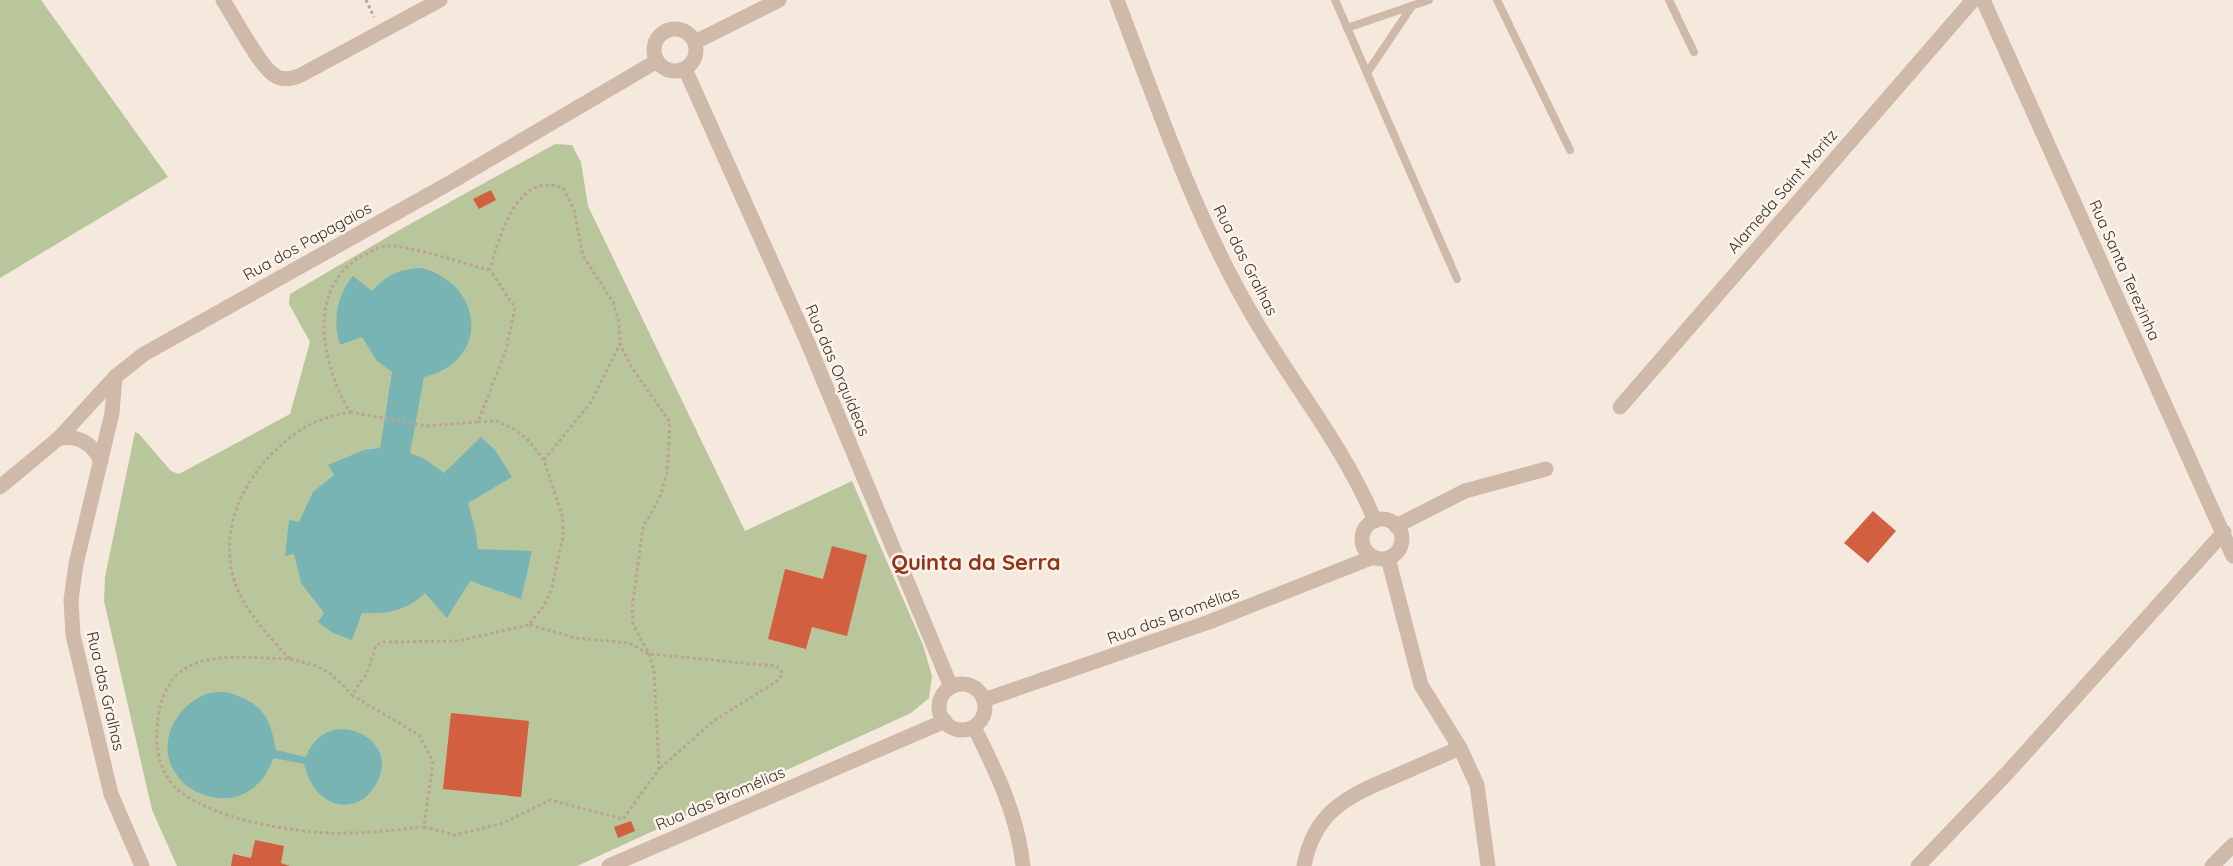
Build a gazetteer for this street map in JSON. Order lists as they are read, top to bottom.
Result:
{
  "streets": {
    "street": [
      "Alameda Saint Moritz",
      "Rua dos Papagaios",
      "Rua das Gralhas",
      "Rua Santa Terezinha",
      "Rua das Orquídeas",
      "Rua das Bromélias"
    ]
  },
  "crossings": [
    ["Rua dos Papagaios", "Rua das Gralhas"],
    ["Rua dos Papagaios", "Rua das Orquídeas"],
    ["Rua das Gralhas", "Rua das Bromélias"],
    ["Rua das Orquídeas", "Rua das Bromélias"]
  ],
  "districts": ["Quinta da Serra"]
}
